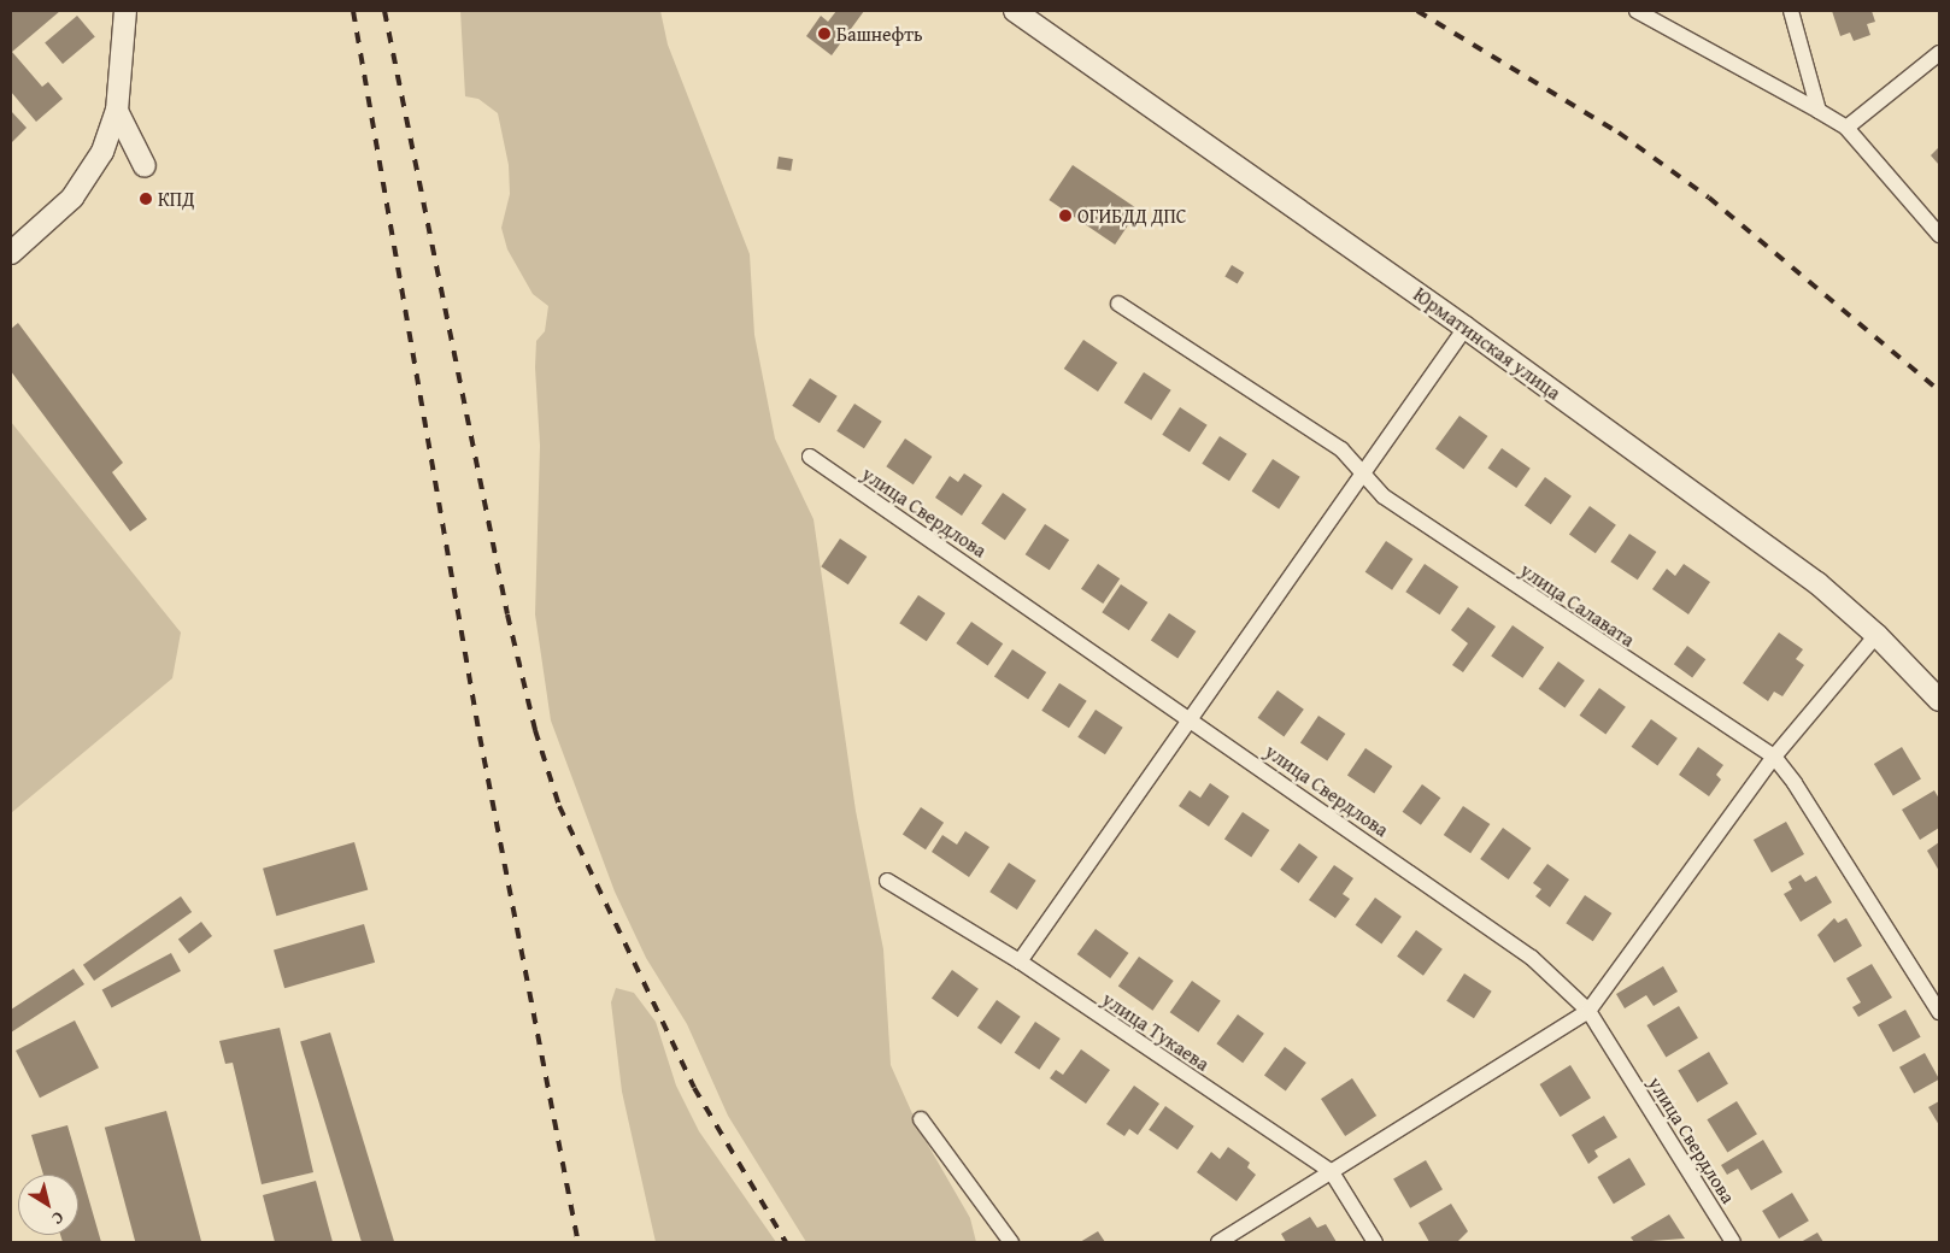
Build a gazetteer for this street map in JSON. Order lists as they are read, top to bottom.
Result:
{
  "streets": {
    "main road": ["Юрматинская улица"],
    "street": ["улица Свердлова", "улица Салавата", "улица Тукаева"]
  },
  "places": ["Башнефть", "КПД", "ОГИБДД ДПС"],
  "north": "bottom right"
}
